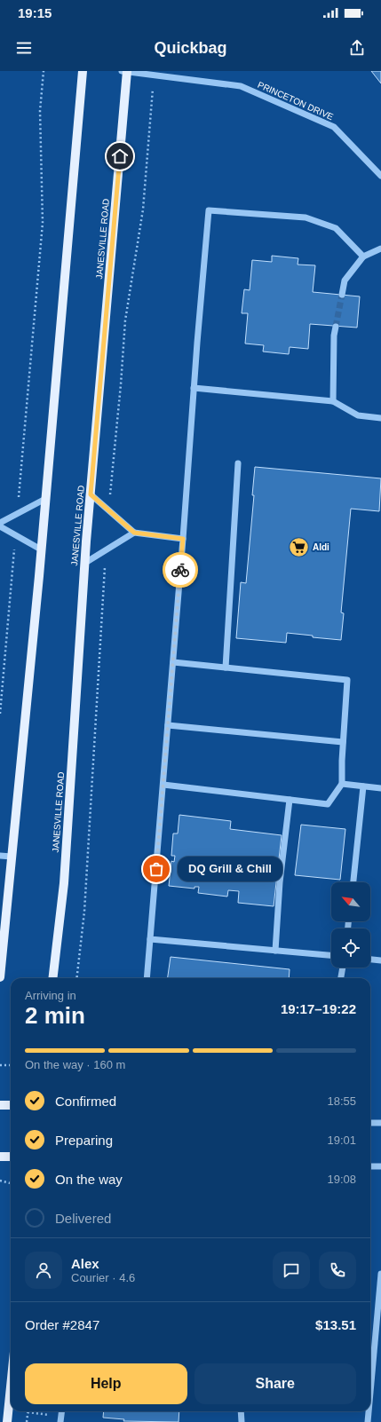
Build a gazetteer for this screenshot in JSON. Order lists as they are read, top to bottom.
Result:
{
  "streets": {
    "main road": ["JANESVILLE ROAD"],
    "street": ["PRINCETON DRIVE"]
  },
  "crossings": [
    ["PRINCETON DRIVE", "JANESVILLE ROAD"]
  ],
  "places": {
    "supermarket": ["Aldi"],
    "other": ["DQ Grill & Chill"]
  },
  "north": "top left",
  "page": {
    "status": "19:15",
    "header": "Quickbag",
    "bubble": "DQ Grill & Chill",
    "heading": ["2 min", "Arriving in", "19:17–19:22"],
    "panel": [
      "Alex",
      "Courier · 4.6",
      "Order #2847",
      "$13.51"
    ],
    "bar": "On the way · 160 m",
    "list": [
      ["Confirmed", "18:55"],
      ["Preparing", "19:01"],
      ["On the way", "19:08"],
      "Delivered"
    ],
    "buttons": ["Help", "Share"]
  }
}
